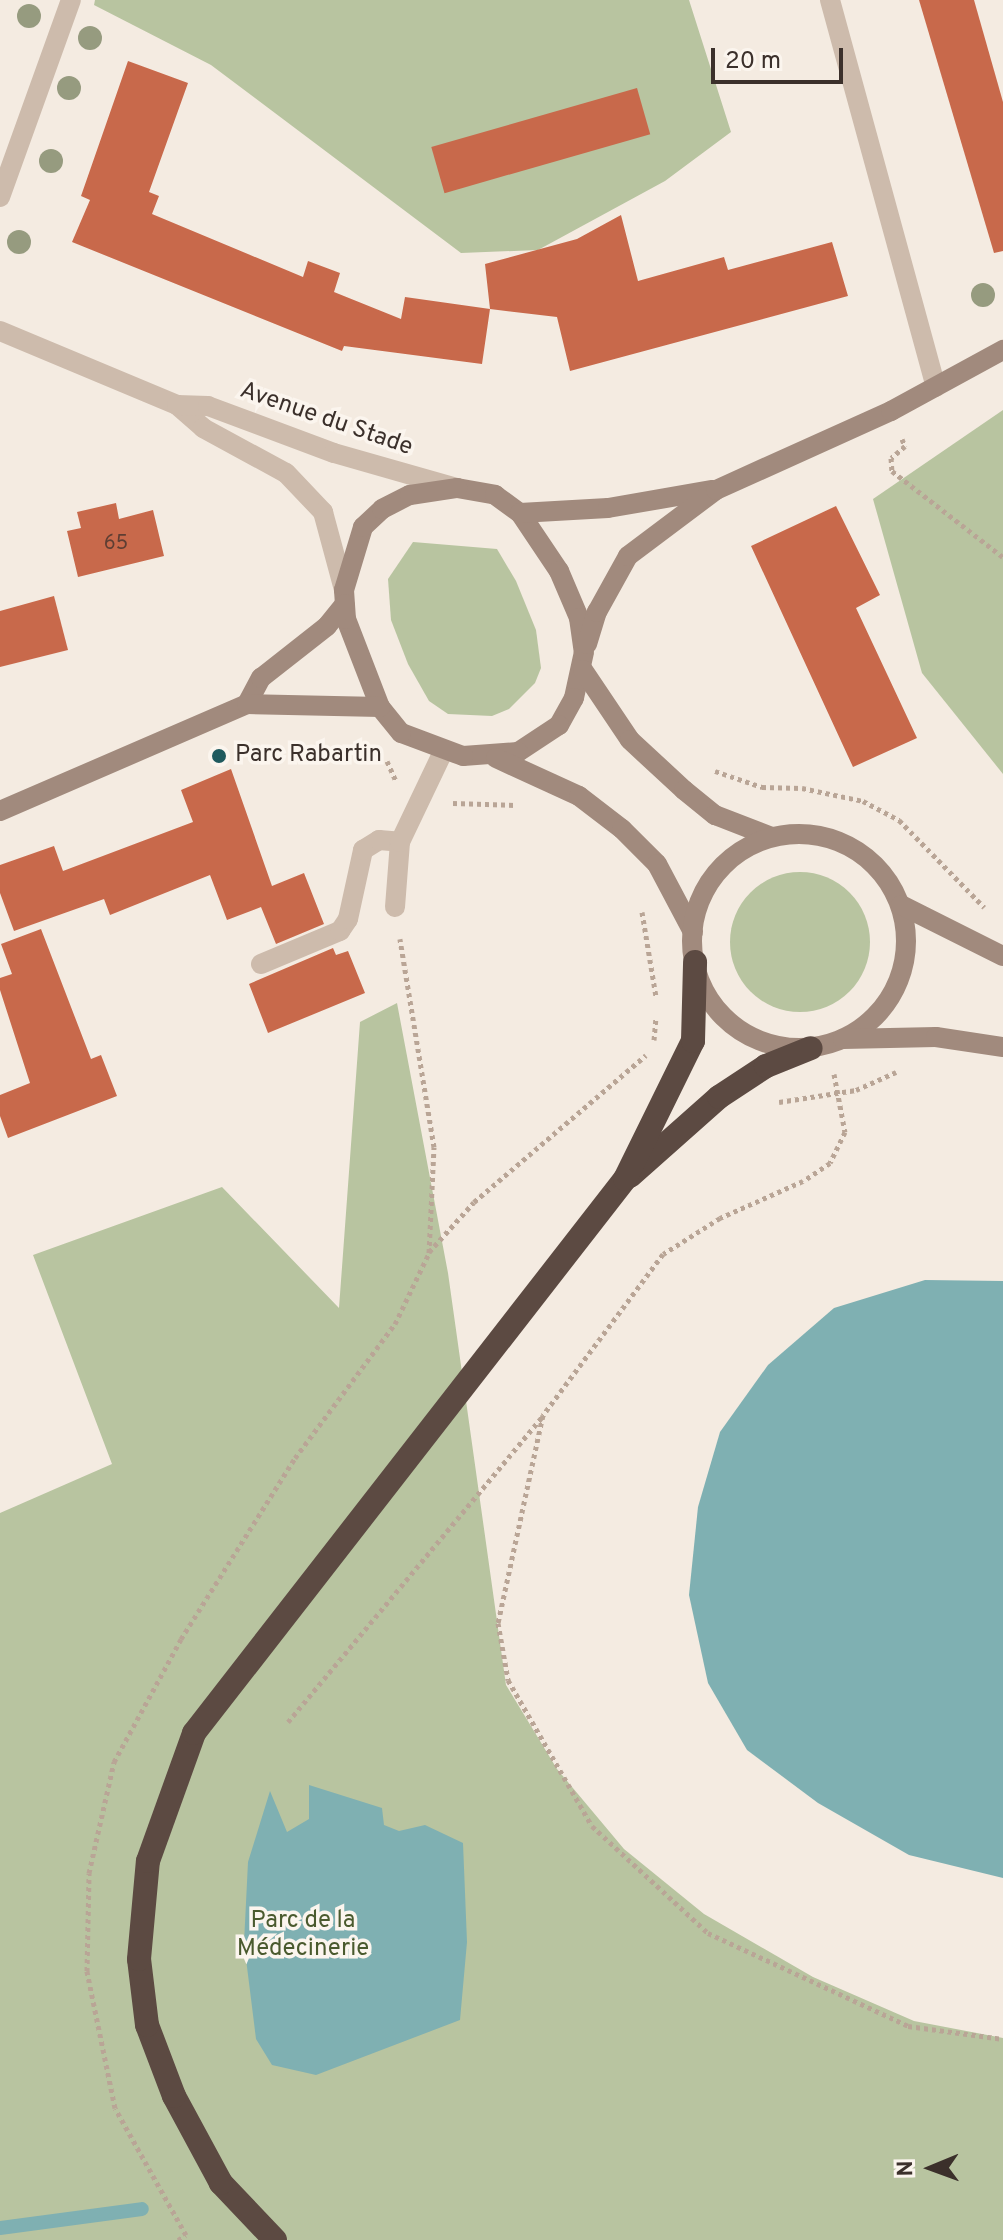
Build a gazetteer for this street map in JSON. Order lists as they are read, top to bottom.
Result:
{
  "streets": {
    "street": ["Avenue du Stade"]
  },
  "parks": ["Parc de la Médecinerie"],
  "places": ["Parc Rabartin"],
  "house_numbers": ["65"],
  "scale_bar": "20 m",
  "north": "left"
}
